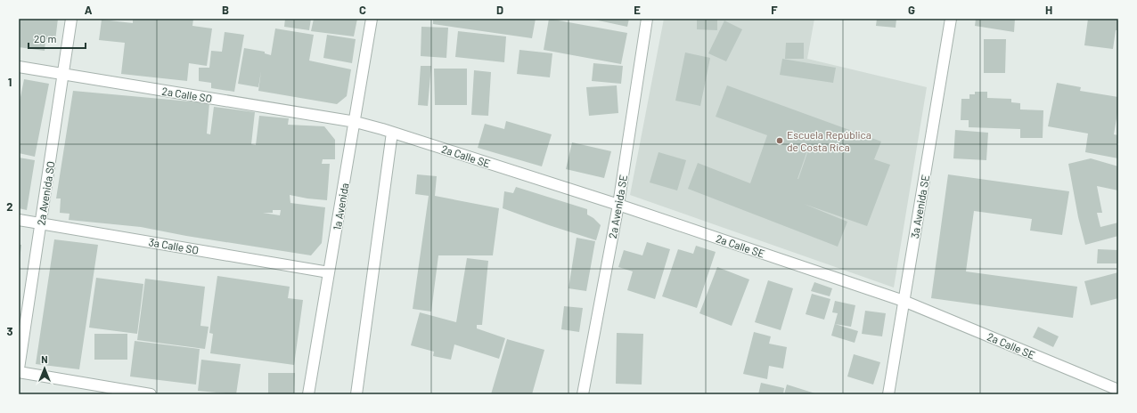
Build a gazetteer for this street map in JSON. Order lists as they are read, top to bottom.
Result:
{
  "streets": {
    "street": [
      "2a Calle SO",
      "2a Calle SE",
      "2a Avenida SO",
      "1a Avenida",
      "2a Avenida SE",
      "3a Avenida SE",
      "3a Calle SO"
    ]
  },
  "crossings": [
    ["2a Calle SO", "2a Calle SE"],
    ["2a Calle SO", "2a Avenida SO"],
    ["2a Calle SO", "1a Avenida"],
    ["2a Calle SE", "1a Avenida"],
    ["2a Calle SE", "2a Avenida SE"],
    ["2a Calle SE", "3a Avenida SE"],
    ["2a Avenida SO", "3a Calle SO"],
    ["1a Avenida", "3a Calle SO"]
  ],
  "places": ["Escuela República de Costa Rica"],
  "scale_bar": "20 m",
  "north": "top",
  "grid": {
    "columns": [
      "A",
      "B",
      "C",
      "D",
      "E",
      "F",
      "G",
      "H"
    ],
    "rows": ["1", "2", "3"]
  }
}
